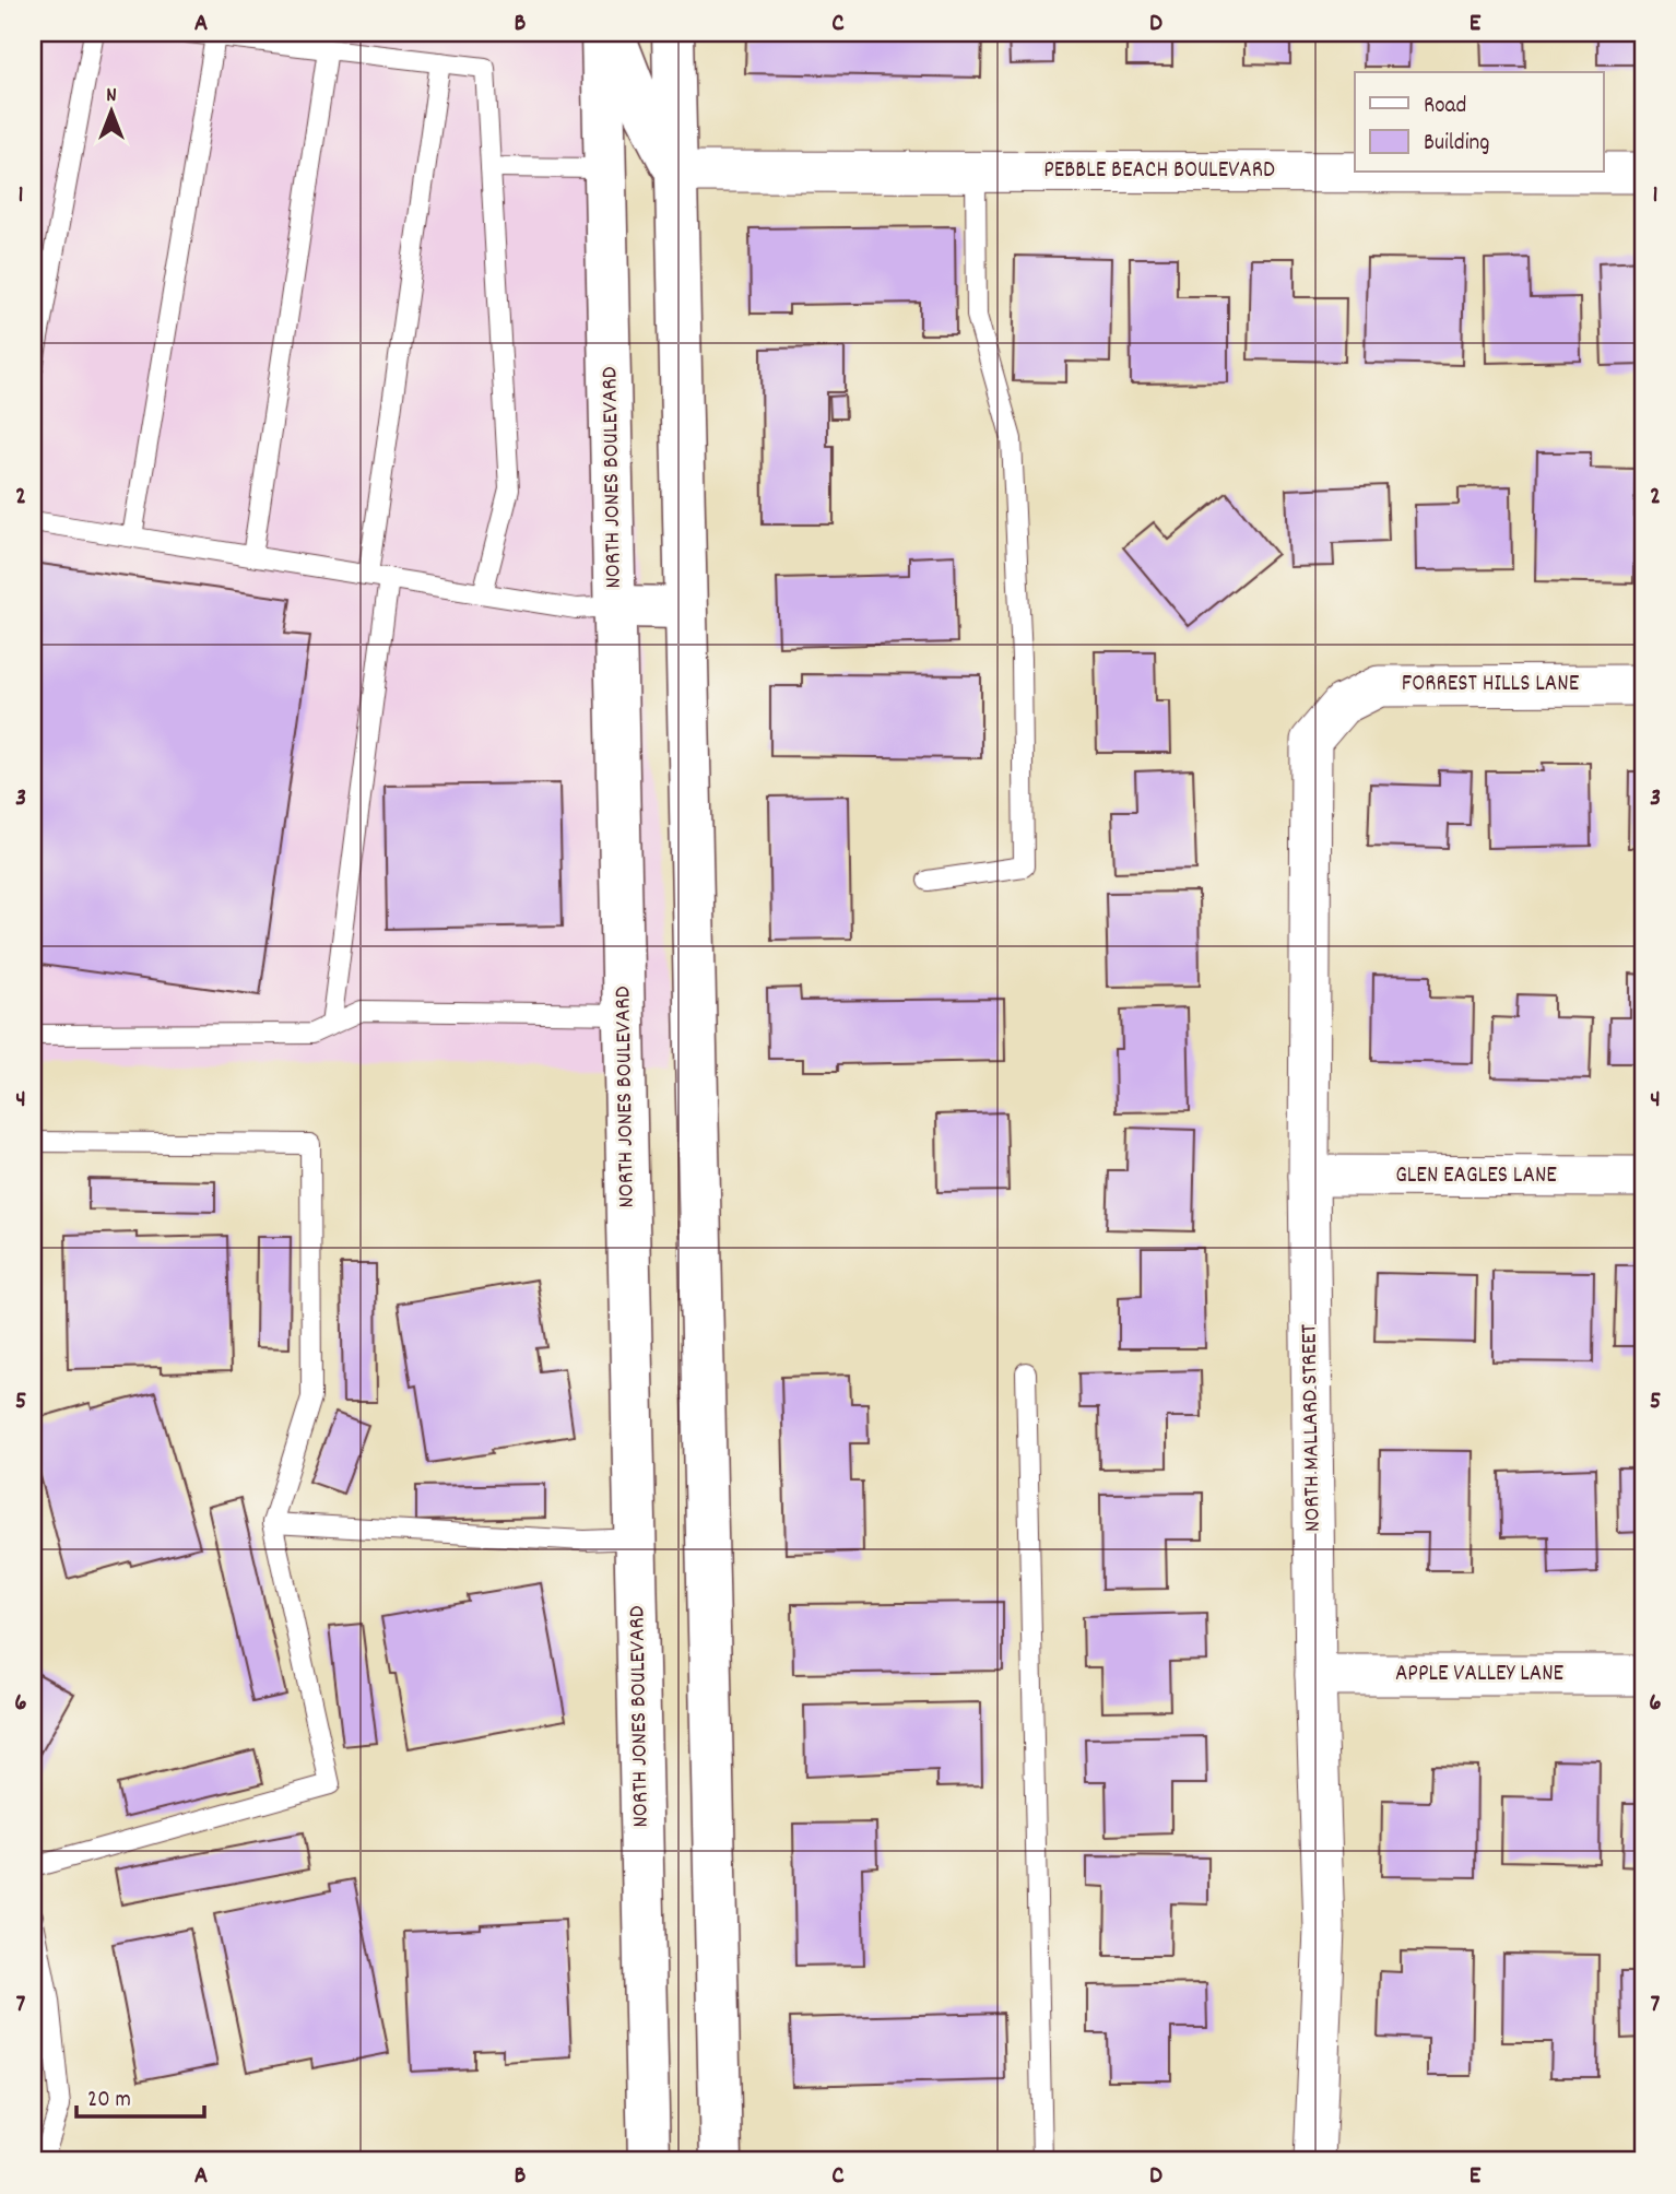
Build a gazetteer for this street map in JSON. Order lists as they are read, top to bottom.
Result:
{
  "streets": {
    "main road": ["NORTH JONES BOULEVARD"],
    "street": [
      "PEBBLE BEACH BOULEVARD",
      "FORREST HILLS LANE",
      "GLEN EAGLES LANE",
      "NORTH MALLARD STREET",
      "APPLE VALLEY LANE"
    ]
  },
  "crossings": [
    ["FORREST HILLS LANE", "NORTH MALLARD STREET"],
    ["GLEN EAGLES LANE", "NORTH MALLARD STREET"],
    ["NORTH MALLARD STREET", "APPLE VALLEY LANE"]
  ],
  "legend": ["Road", "Building"],
  "scale_bar": "20 m",
  "north": "top",
  "grid": {
    "columns": [
      "A",
      "B",
      "C",
      "D",
      "E"
    ],
    "rows": [
      "1",
      "2",
      "3",
      "4",
      "5",
      "6",
      "7"
    ]
  }
}
